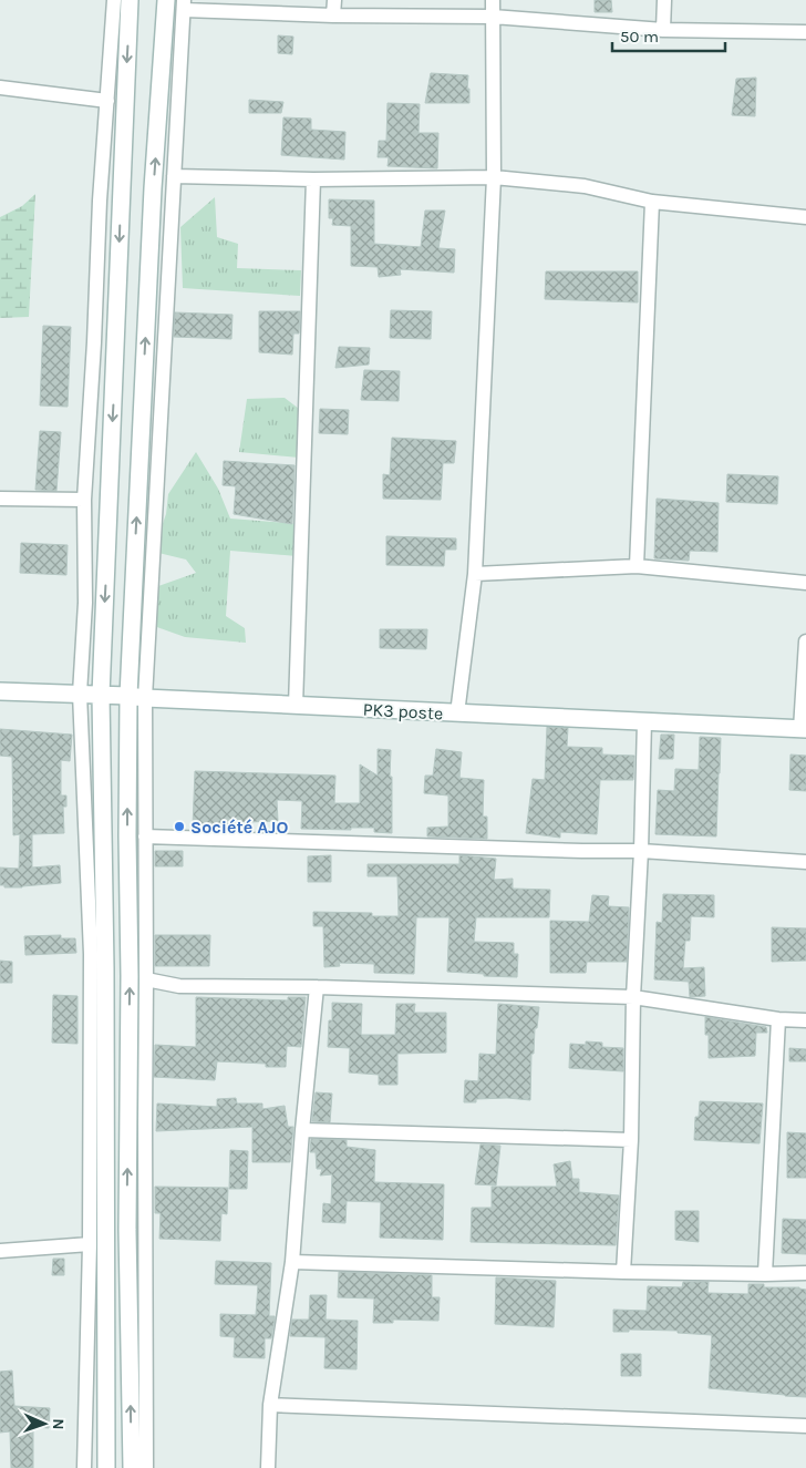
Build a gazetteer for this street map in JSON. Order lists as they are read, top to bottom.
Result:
{
  "streets": {
    "street": ["PK3 poste"]
  },
  "places": ["Société AJO"],
  "scale_bar": "50 m",
  "north": "right"
}
